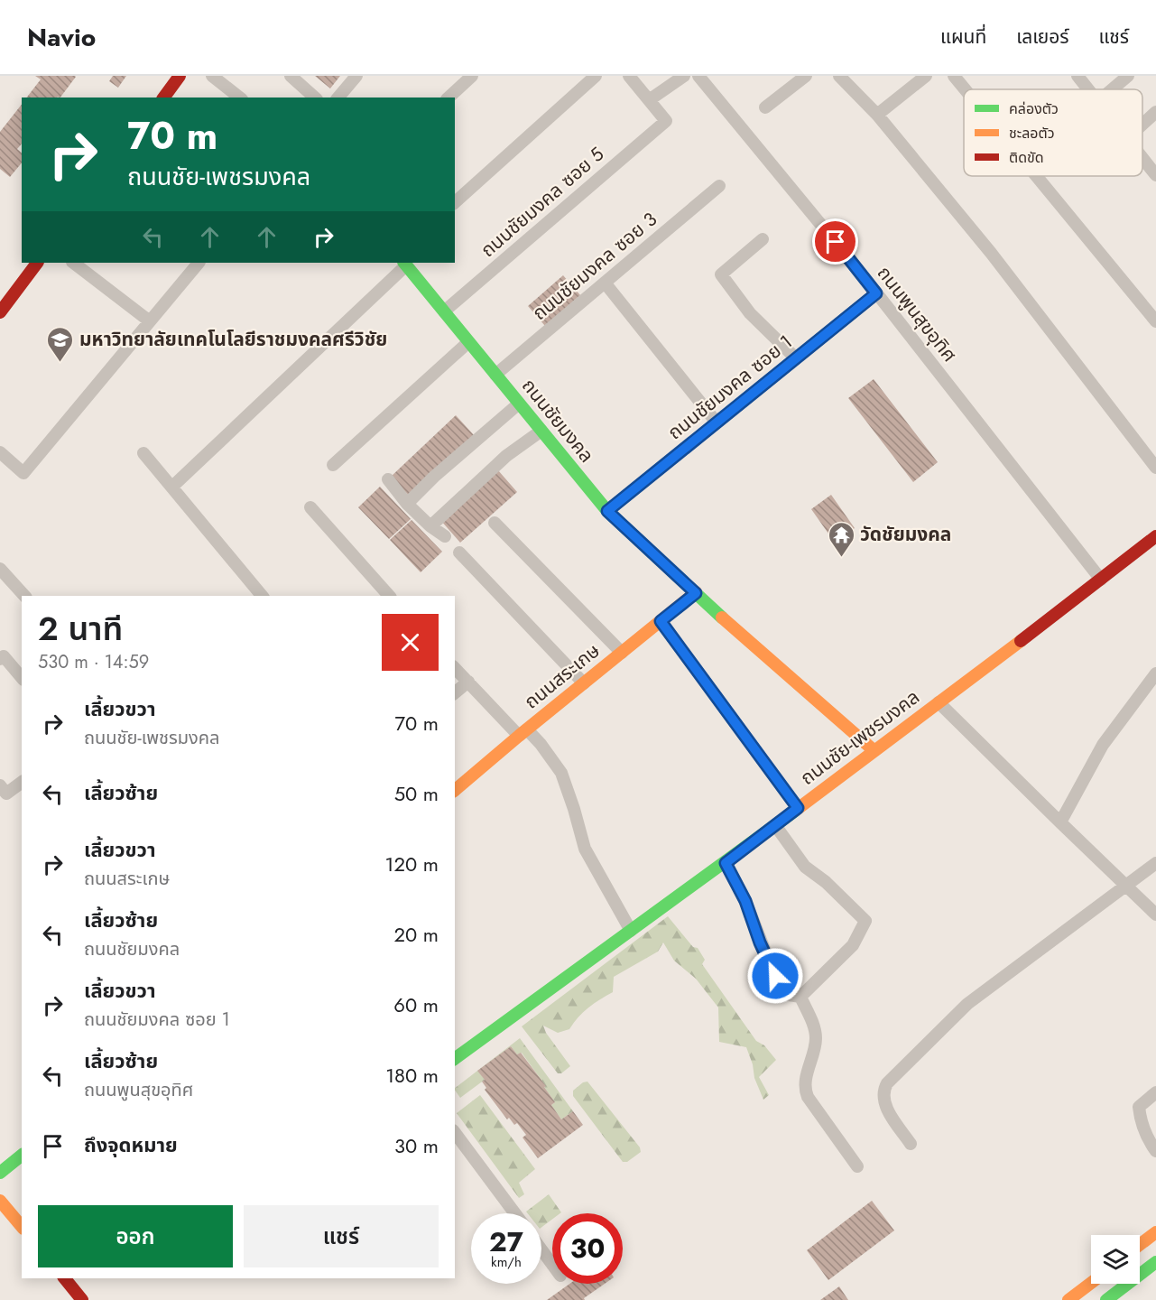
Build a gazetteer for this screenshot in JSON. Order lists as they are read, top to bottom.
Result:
{
  "streets": {
    "street": [
      "ถนนชัยมงคล ซอย 5",
      "ถนนชัยมงคล ซอย 3",
      "ถนนพูนสุขอุทิศ",
      "ถนนชัยมงคล ซอย 1",
      "ถนนชัยมงคล",
      "ถนนสระเกษ",
      "ถนนชัย-เพชรมงคล"
    ]
  },
  "crossings": [
    ["ถนนชัยมงคล ซอย 5", "ถนนชัยมงคล"],
    ["ถนนชัยมงคล ซอย 3", "ถนนชัยมงคล"],
    ["ถนนพูนสุขอุทิศ", "ถนนชัยมงคล ซอย 1"],
    ["ถนนพูนสุขอุทิศ", "ถนนชัย-เพชรมงคล"],
    ["ถนนชัยมงคล ซอย 1", "ถนนชัยมงคล"],
    ["ถนนชัยมงคล", "ถนนสระเกษ"],
    ["ถนนชัยมงคล", "ถนนชัย-เพชรมงคล"]
  ],
  "places": {
    "school or university": ["มหาวิทยาลัยเทคโนโลยีราชมงคลศรีวิชัย"],
    "temple": ["วัดชัยมงคล"]
  },
  "legend": ["คล่องตัว", "ชะลอตัว", "ติดขัด"],
  "page": {
    "header": "Navio",
    "nav": ["แผนที่", "เลเยอร์", "แชร์"],
    "turn": ["70 m", "ถนนชัย-เพชรมงคล"],
    "heading": ["2 นาที", "530 m · 14:59"],
    "list": [
      {
        "name": "เลี้ยวขวา",
        "note": "ถนนชัย-เพชรมงคล",
        "value": "70 m"
      },
      {
        "name": "เลี้ยวซ้าย",
        "value": "50 m"
      },
      {
        "name": "เลี้ยวขวา",
        "note": "ถนนสระเกษ",
        "value": "120 m"
      },
      {
        "name": "เลี้ยวซ้าย",
        "note": "ถนนชัยมงคล",
        "value": "20 m"
      },
      {
        "name": "เลี้ยวขวา",
        "note": "ถนนชัยมงคล ซอย 1",
        "value": "60 m"
      },
      {
        "name": "เลี้ยวซ้าย",
        "note": "ถนนพูนสุขอุทิศ",
        "value": "180 m"
      },
      {
        "name": "ถึงจุดหมาย",
        "value": "30 m"
      }
    ],
    "buttons": ["ออก", "แชร์"],
    "speed": "27 km/h",
    "limit": "30"
  }
}
